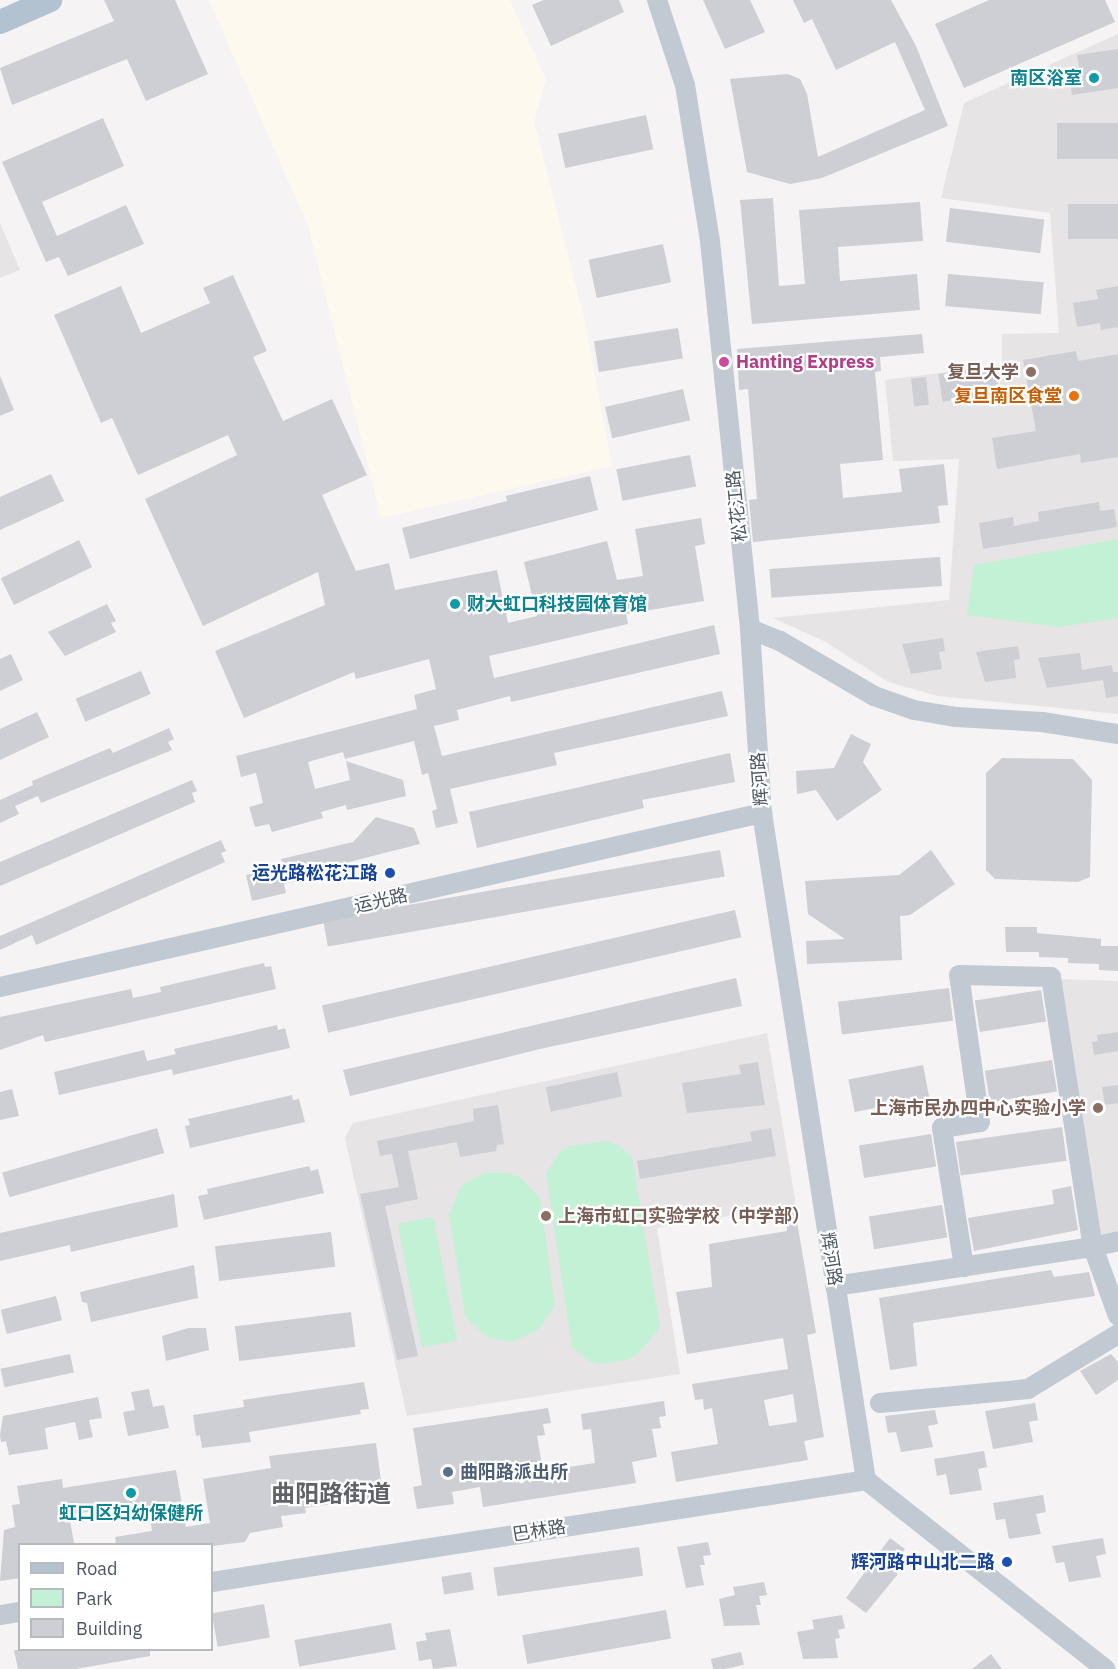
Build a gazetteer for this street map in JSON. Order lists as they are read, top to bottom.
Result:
{
  "streets": {
    "street": [
      "松花江路",
      "辉河路",
      "运光路",
      "巴林路"
    ]
  },
  "crossings": [
    ["松花江路", "辉河路"],
    ["辉河路", "运光路"],
    ["辉河路", "巴林路"]
  ],
  "districts": ["曲阳路街道"],
  "places": [
    "南区浴室",
    "Hanting Express",
    "复旦大学",
    "复旦南区食堂",
    "财大虹口科技园体育馆",
    "运光路松花江路",
    "上海市民办四中心实验小学",
    "上海市虹口实验学校（中学部）",
    "曲阳路派出所",
    "虹口区妇幼保健所",
    "辉河路中山北二路"
  ],
  "legend": ["Road", "Park", "Building"]
}
